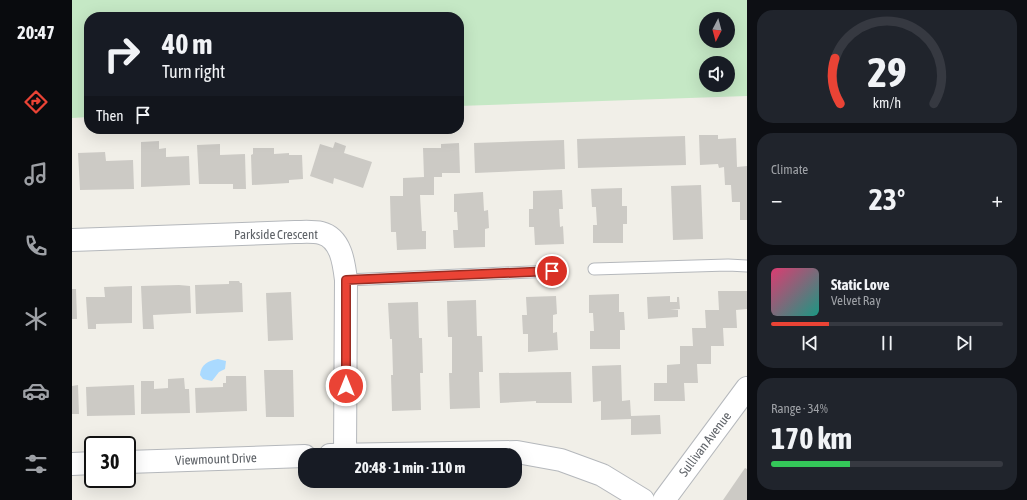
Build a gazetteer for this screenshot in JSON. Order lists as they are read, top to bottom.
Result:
{
  "streets": {
    "street": ["Parkside Crescent", "Sullivan Avenue", "Viewmount Drive"]
  },
  "north": "bottom",
  "page": {
    "tabs": "20:47",
    "turn": ["40 m", "Turn right"],
    "then": "Then",
    "tile": [
      "Climate",
      ["Range · 34%", "170 km"]
    ],
    "heat": ["−", "23°", "+"],
    "song": ["Static Love", "Velvet Ray"],
    "limit": "30",
    "trip": "20:48 · 1 min · 110 m",
    "gauge": ["29", "km/h"]
  }
}
